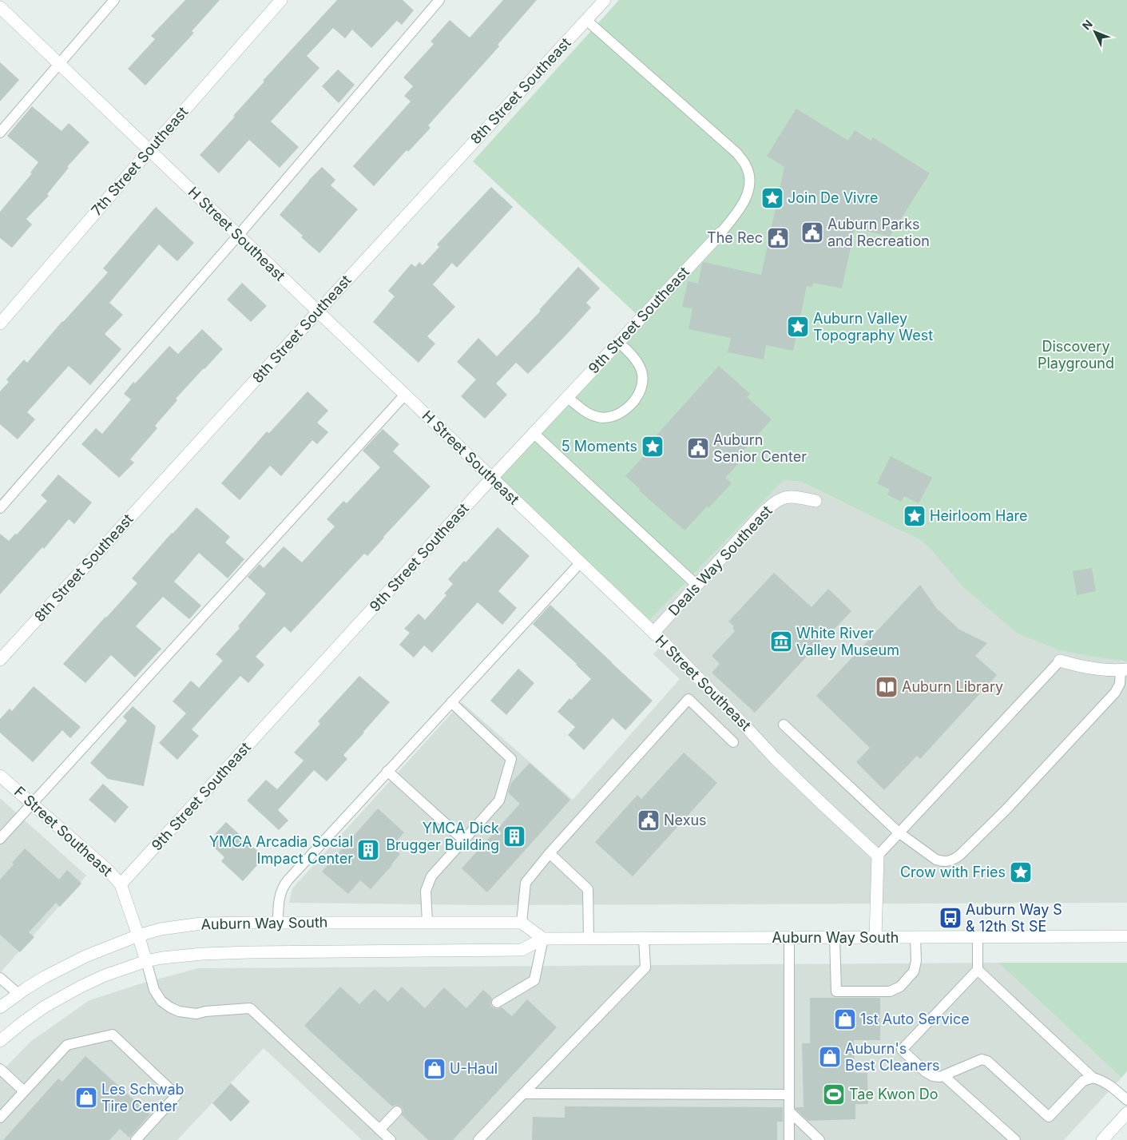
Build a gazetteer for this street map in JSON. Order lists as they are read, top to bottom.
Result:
{
  "streets": {
    "street": [
      "8th Street Southeast",
      "7th Street Southeast",
      "H Street Southeast",
      "9th Street Southeast",
      "Deals Way Southeast",
      "F Street Southeast",
      "Auburn Way South"
    ]
  },
  "crossings": [
    ["8th Street Southeast", "H Street Southeast"],
    ["7th Street Southeast", "H Street Southeast"],
    ["H Street Southeast", "9th Street Southeast"],
    ["H Street Southeast", "Deals Way Southeast"],
    ["9th Street Southeast", "F Street Southeast"],
    ["F Street Southeast", "Auburn Way South"]
  ],
  "parks": ["Discovery Playground"],
  "places": {
    "place": [
      "Join De Vivre",
      "Auburn Valley Topography West",
      "5 Moments",
      "Heirloom Hare",
      "Crow with Fries"
    ],
    "public building": [
      "Auburn Parks and Recreation",
      "The Rec",
      "Auburn Senior Center",
      "Nexus"
    ],
    "museum": ["White River Valley Museum"],
    "library": ["Auburn Library"],
    "building": ["YMCA Dick Brugger Building", "YMCA Arcadia Social Impact Center"],
    "bus stop": ["Auburn Way S & 12th St SE"],
    "shop": [
      "1st Auto Service",
      "Auburn's Best Cleaners",
      "U-Haul",
      "Les Schwab Tire Center"
    ],
    "sports": ["Tae Kwon Do"]
  },
  "north": "top left"
}
